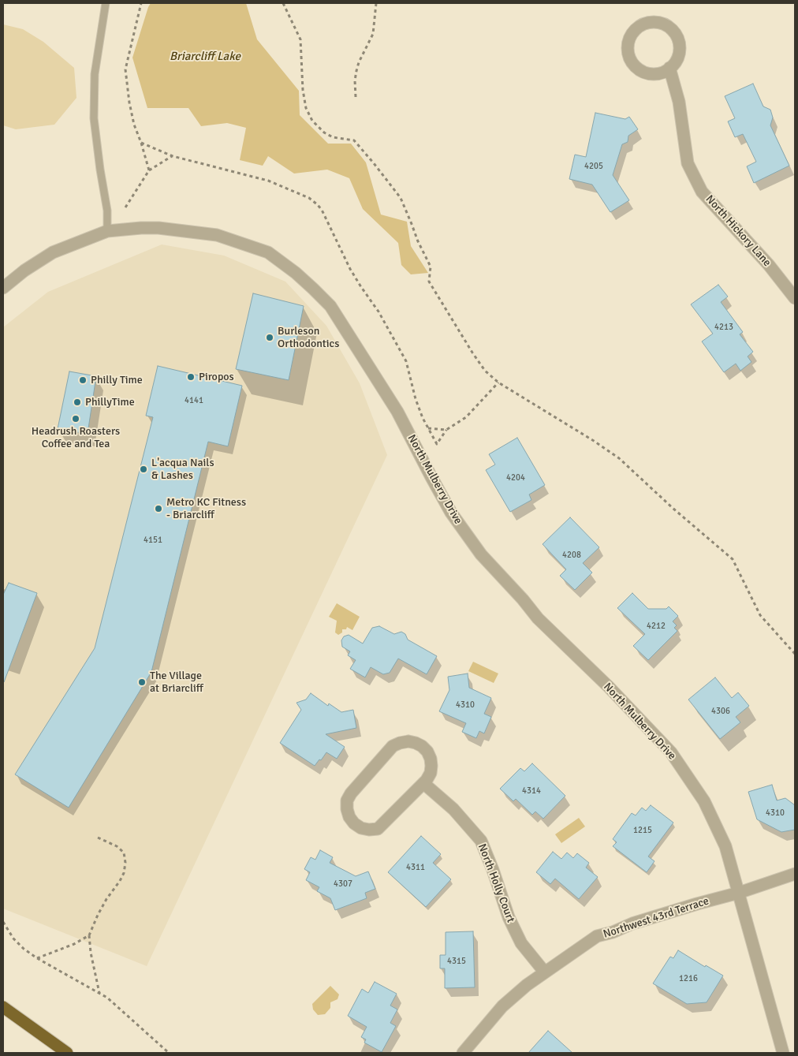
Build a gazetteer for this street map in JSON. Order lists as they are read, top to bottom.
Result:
{
  "streets": {
    "street": [
      "North Hickory Lane",
      "North Mulberry Drive",
      "North Holly Court",
      "Northwest 43rd Terrace"
    ]
  },
  "crossings": [
    ["North Mulberry Drive", "Northwest 43rd Terrace"],
    ["North Holly Court", "Northwest 43rd Terrace"]
  ],
  "water": ["Briarcliff Lake"],
  "places": [
    "Burleson Orthodontics",
    "Piropos",
    "Philly Time",
    "PhillyTime",
    "Headrush Roasters Coffee and Tea",
    "L'acqua Nails & Lashes",
    "Metro KC Fitness - Briarcliff",
    "The Village at Briarcliff"
  ],
  "house_numbers": [
    "4205",
    "4213",
    "4141",
    "4204",
    "4151",
    "4208",
    "4212",
    "4310",
    "4306",
    "4314",
    "4310",
    "1215",
    "4311",
    "4307",
    "4315",
    "1216"
  ]
}
